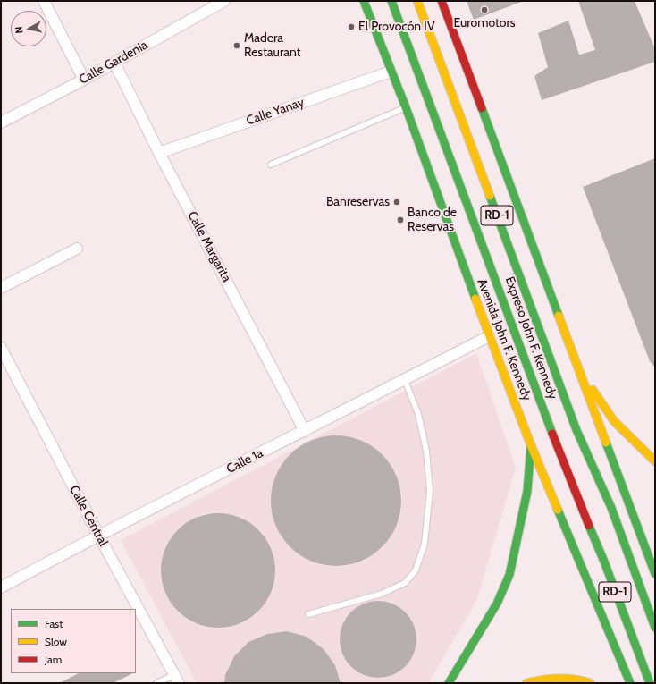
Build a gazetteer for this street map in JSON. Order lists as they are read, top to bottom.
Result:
{
  "streets": {
    "main road": ["RD-1", "Expreso John F. Kennedy", "Avenida John F. Kennedy"],
    "street": [
      "Calle Gardenia",
      "Calle Yanay",
      "Calle Margarita",
      "Calle 1a",
      "Calle Central"
    ]
  },
  "crossings": [
    ["Calle Gardenia", "Calle Margarita"],
    ["Calle Yanay", "Calle Margarita"],
    ["Calle Yanay", "Avenida John F. Kennedy"],
    ["Calle Margarita", "Calle 1a"],
    ["Avenida John F. Kennedy", "Calle 1a"],
    ["Calle 1a", "Calle Central"]
  ],
  "places": [
    "Euromotors",
    "El Provocón IV",
    "Madera Restaurant",
    "Banreservas",
    "Banco de Reservas"
  ],
  "legend": ["Fast", "Slow", "Jam"],
  "north": "left"
}
